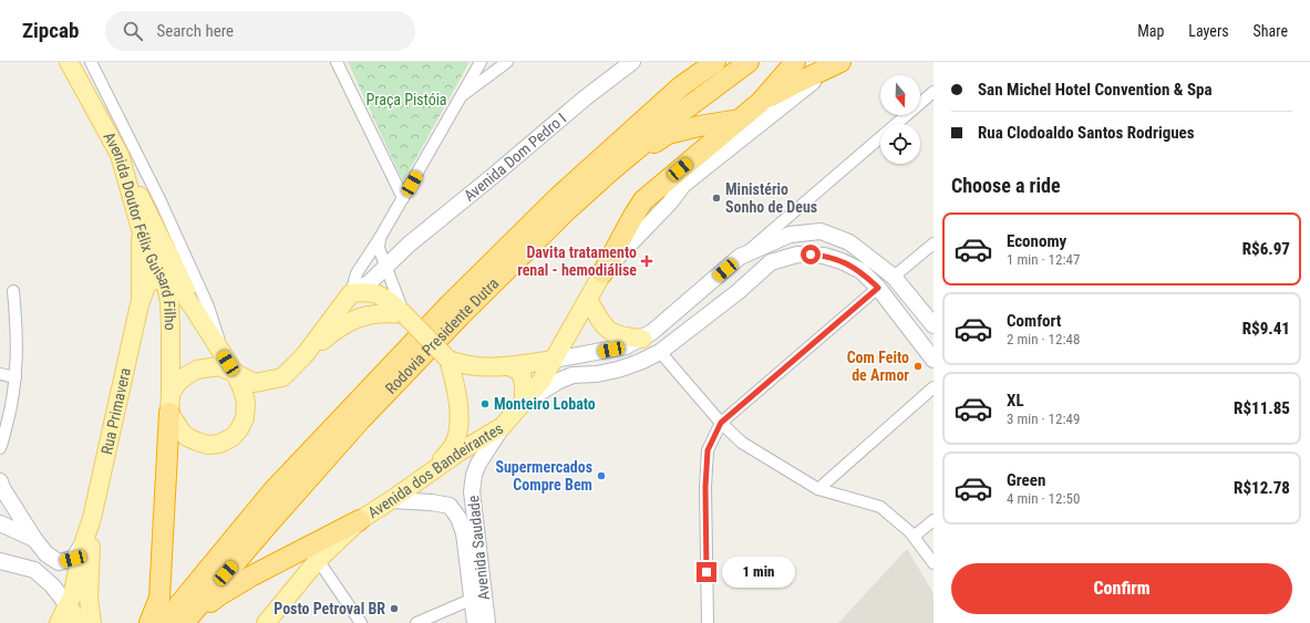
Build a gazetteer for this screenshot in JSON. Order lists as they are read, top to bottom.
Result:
{
  "streets": {
    "highway": ["Rodovia Presidente Dutra"],
    "main road": [
      "Avenida Dom Pedro I",
      "Avenida Doutor Félix Guisard Filho",
      "Rua Primavera",
      "Avenida dos Bandeirantes",
      "Avenida Saudade"
    ]
  },
  "crossings": [
    ["Avenida dos Bandeirantes", "Avenida Saudade"]
  ],
  "parks": ["Praça Pistóia"],
  "places": {
    "other": [
      "Ministério Sonho de Deus",
      "Com Feito de Armor",
      "Monteiro Lobato",
      "Supermercados Compre Bem",
      "Posto Petroval BR"
    ],
    "health": ["Davita tratamento renal - hemodiálise"]
  },
  "north": "bottom",
  "page": {
    "header": "Zipcab",
    "search": "Search here",
    "nav": ["Map", "Layers", "Share"],
    "banner": ["San Michel Hotel Convention & Spa", "Rua Clodoaldo Santos Rodrigues"],
    "heading": "Choose a ride",
    "list": [
      {
        "name": "Economy",
        "note": "1 min · 12:47",
        "value": "R$6.97"
      },
      {
        "name": "Comfort",
        "note": "2 min · 12:48",
        "value": "R$9.41"
      },
      {
        "name": "XL",
        "note": "3 min · 12:49",
        "value": "R$11.85"
      },
      {
        "name": "Green",
        "note": "4 min · 12:50",
        "value": "R$12.78"
      }
    ],
    "buttons": "Confirm",
    "bubble": "1 min"
  }
}
